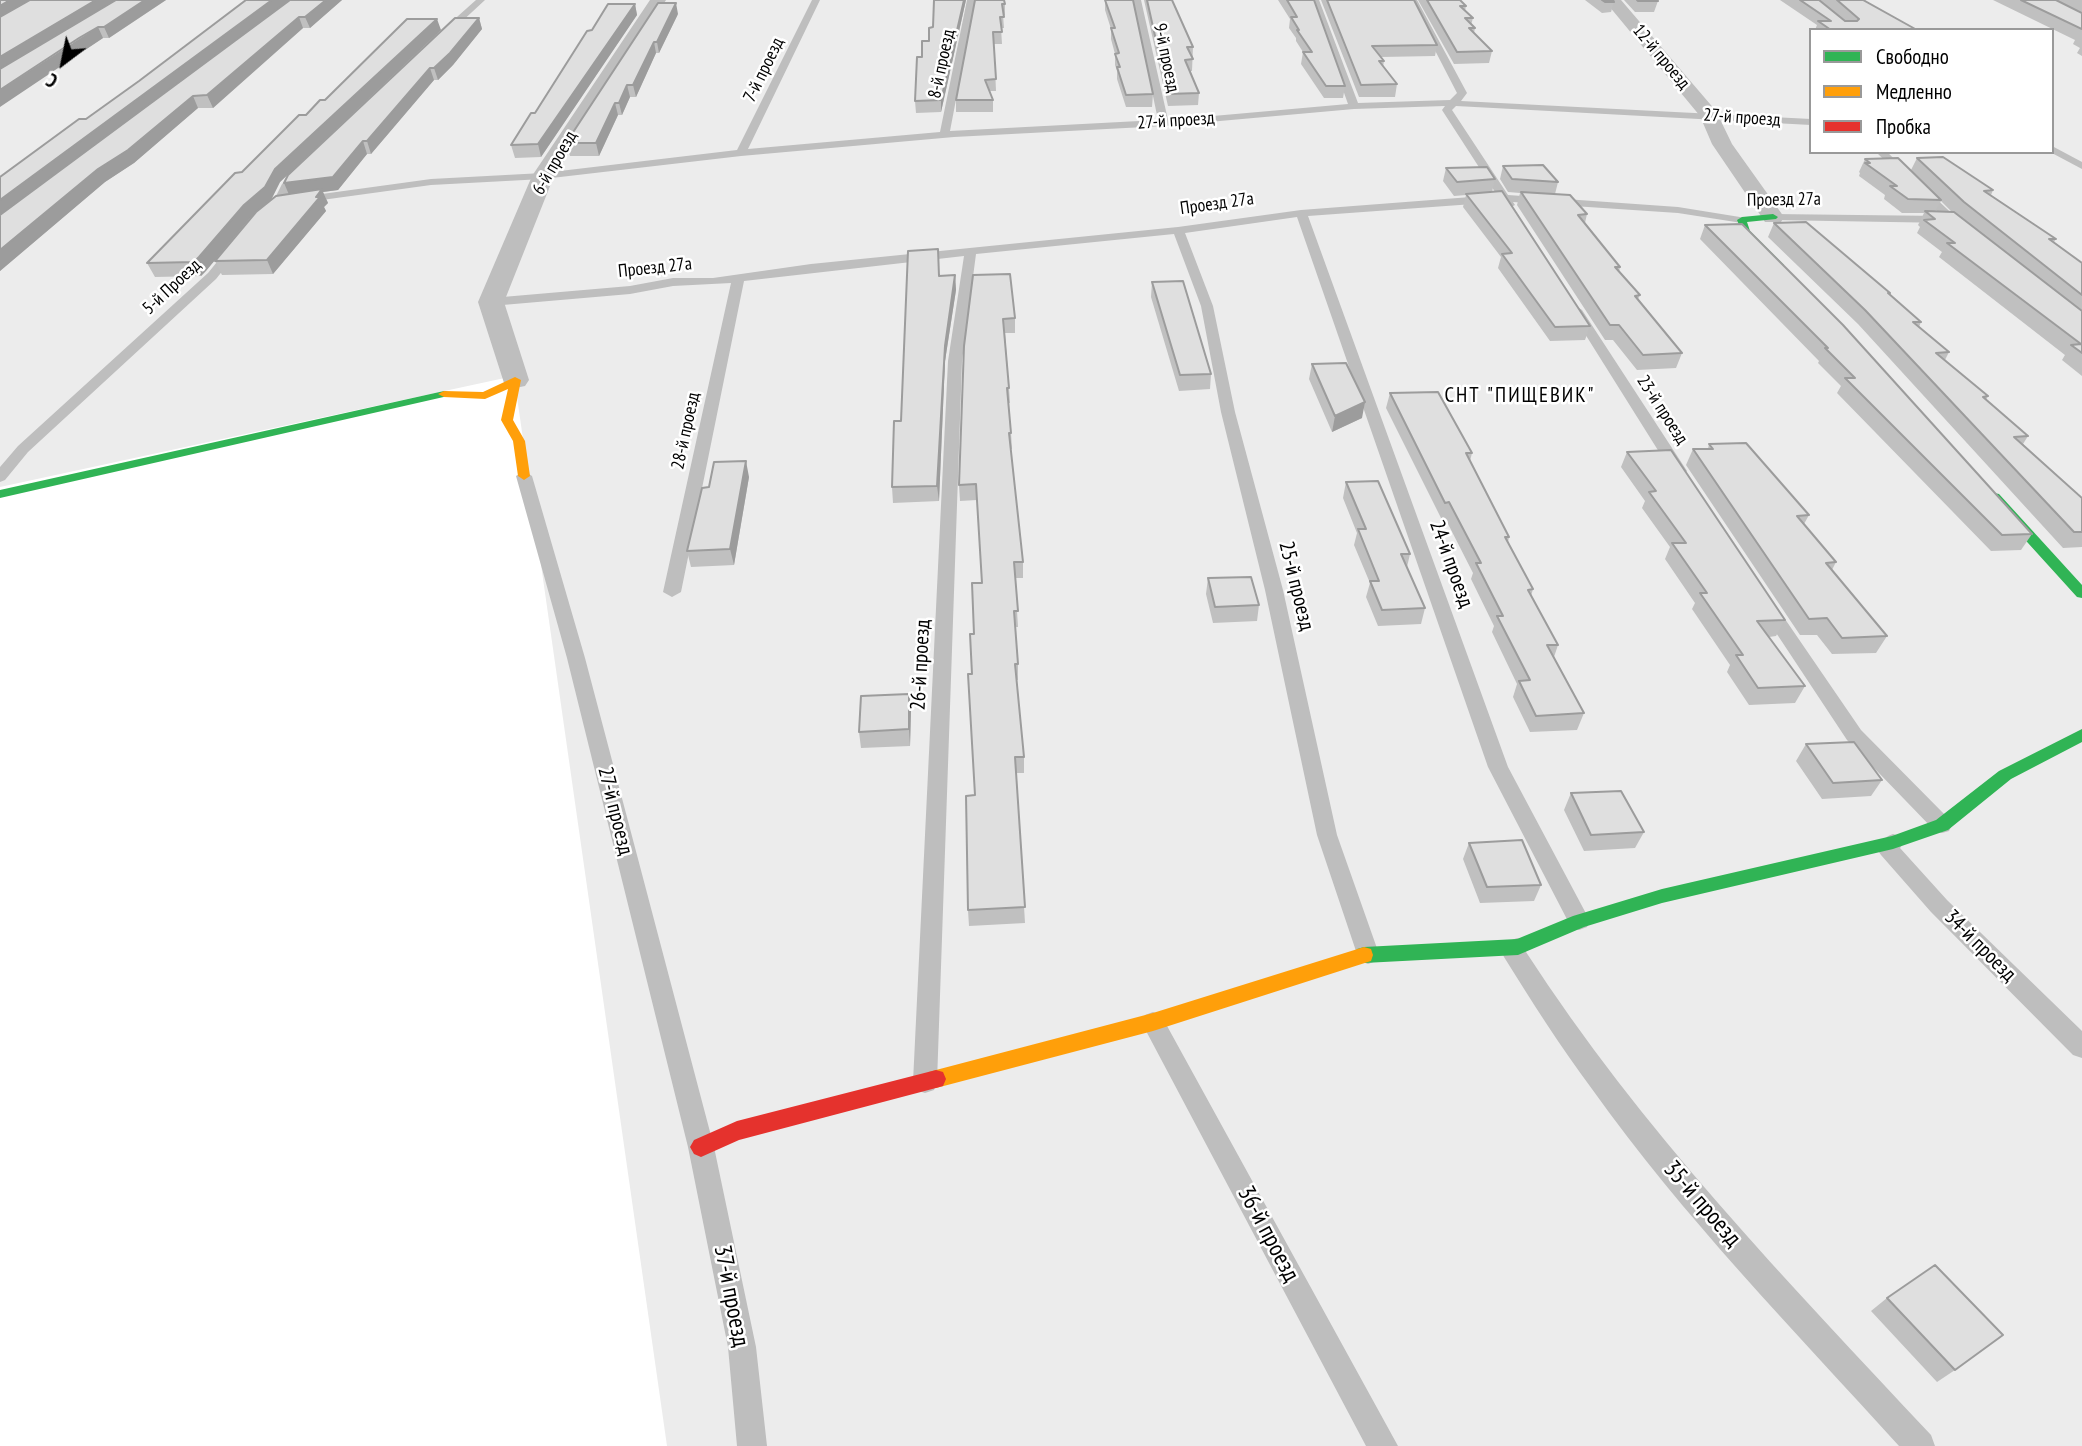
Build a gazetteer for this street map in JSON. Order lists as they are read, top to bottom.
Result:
{
  "streets": {
    "street": ["12-й проезд", "6-й проезд", "Проезд 27а"],
    "lane": [
      "9-й проезд",
      "8-й проезд",
      "7-й проезд",
      "27-й проезд",
      "5-й Проезд",
      "23-й проезд",
      "28-й проезд",
      "24-й проезд",
      "25-й проезд",
      "26-й проезд",
      "34-й проезд",
      "35-й проезд",
      "36-й проезд",
      "37-й проезд"
    ]
  },
  "crossings": [
    ["12-й проезд", "27-й проезд"],
    ["12-й проезд", "Проезд 27а"],
    ["9-й проезд", "27-й проезд"],
    ["8-й проезд", "27-й проезд"],
    ["7-й проезд", "27-й проезд"],
    ["27-й проезд", "6-й проезд"],
    ["27-й проезд", "37-й проезд"],
    ["6-й проезд", "Проезд 27а"],
    ["Проезд 27а", "28-й проезд"],
    ["Проезд 27а", "24-й проезд"],
    ["Проезд 27а", "25-й проезд"],
    ["Проезд 27а", "26-й проезд"]
  ],
  "districts": ["СНТ \"ПИЩЕВИК\""],
  "legend": ["Свободно", "Медленно", "Пробка"],
  "north": "bottom left"
}
